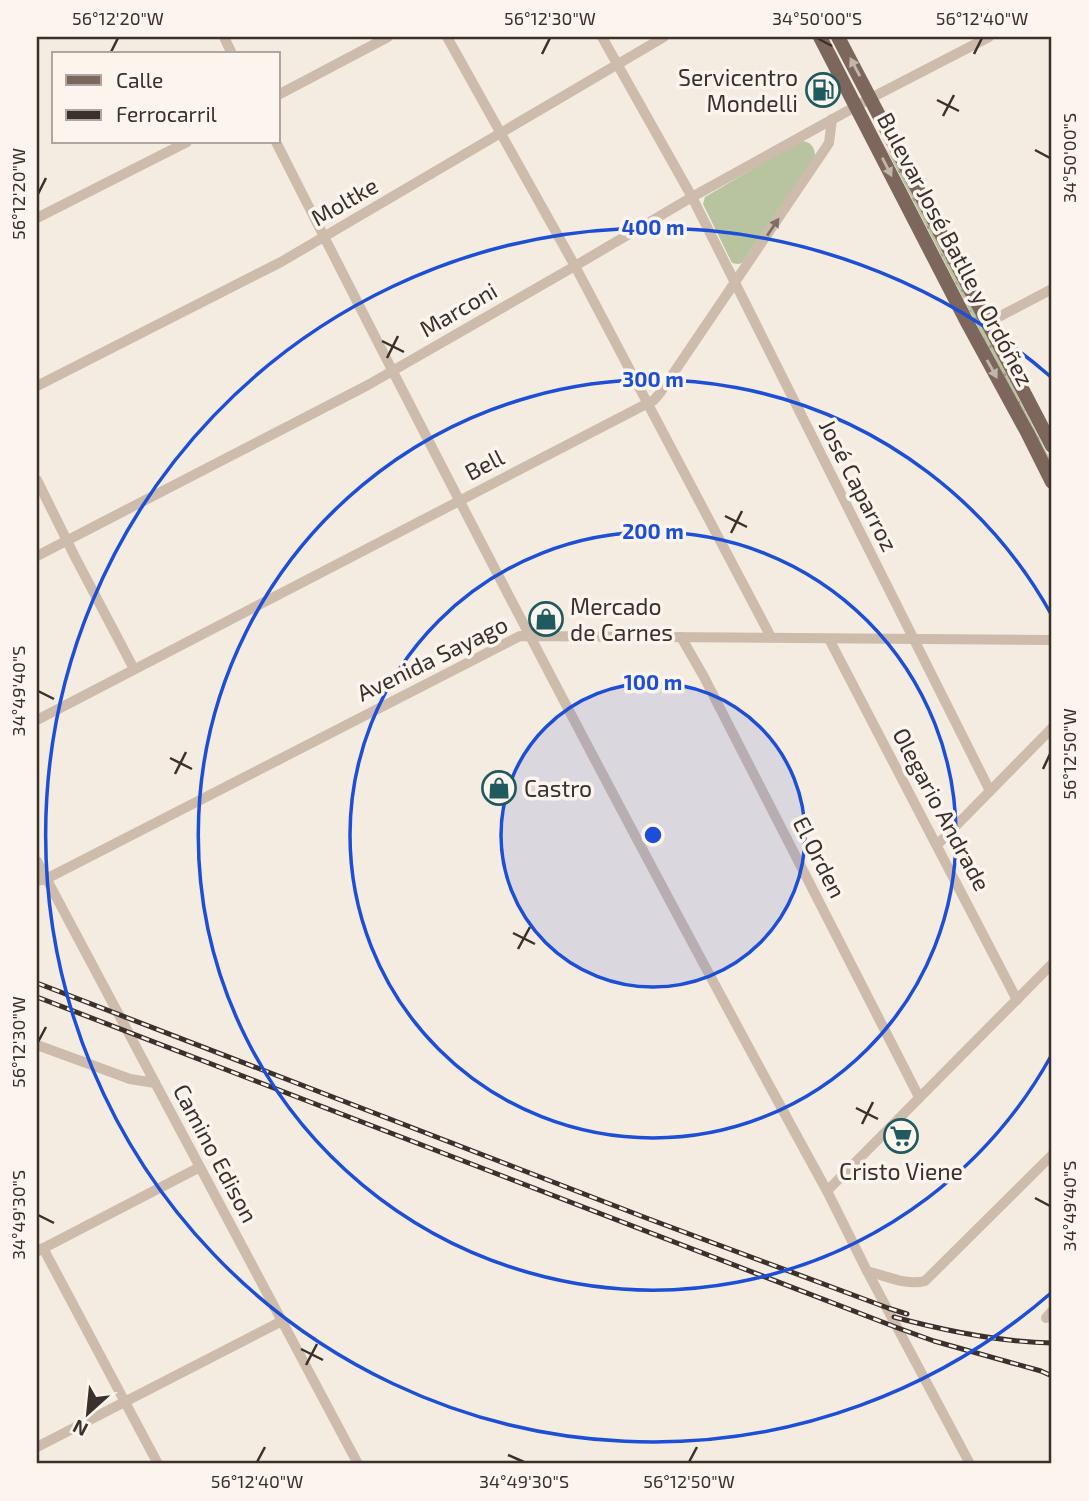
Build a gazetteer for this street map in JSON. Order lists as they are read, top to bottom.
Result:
{
  "streets": {
    "main road": ["Bulevar José Batlle y Ordóñez"],
    "street": [
      "Moltke",
      "Marconi",
      "Bell",
      "José Caparroz",
      "Avenida Sayago",
      "Olegario Andrade",
      "El Orden",
      "Camino Edison"
    ]
  },
  "crossings": [
    ["Moltke", "José Caparroz"],
    ["Bulevar José Batlle y Ordóñez", "Marconi"],
    ["Marconi", "Bell"],
    ["Marconi", "José Caparroz"],
    ["Bell", "José Caparroz"],
    ["José Caparroz", "Avenida Sayago"],
    ["Avenida Sayago", "Olegario Andrade"],
    ["Avenida Sayago", "El Orden"],
    ["Avenida Sayago", "Camino Edison"]
  ],
  "places": {
    "fuel station": ["Servicentro Mondelli"],
    "shop": ["Mercado de Carnes", "Castro"],
    "supermarket": ["Cristo Viene"]
  },
  "legend": ["Calle", "Ferrocarril"],
  "north": "bottom left",
  "coordinates": [
    "56°12'20\"W",
    "56°12'30\"W",
    "34°50'00\"S",
    "56°12'40\"W",
    "34°49'40\"S",
    "56°12'50\"W",
    "34°49'30\"S"
  ],
  "rings": [
    "400 m",
    "300 m",
    "200 m",
    "100 m"
  ]
}
